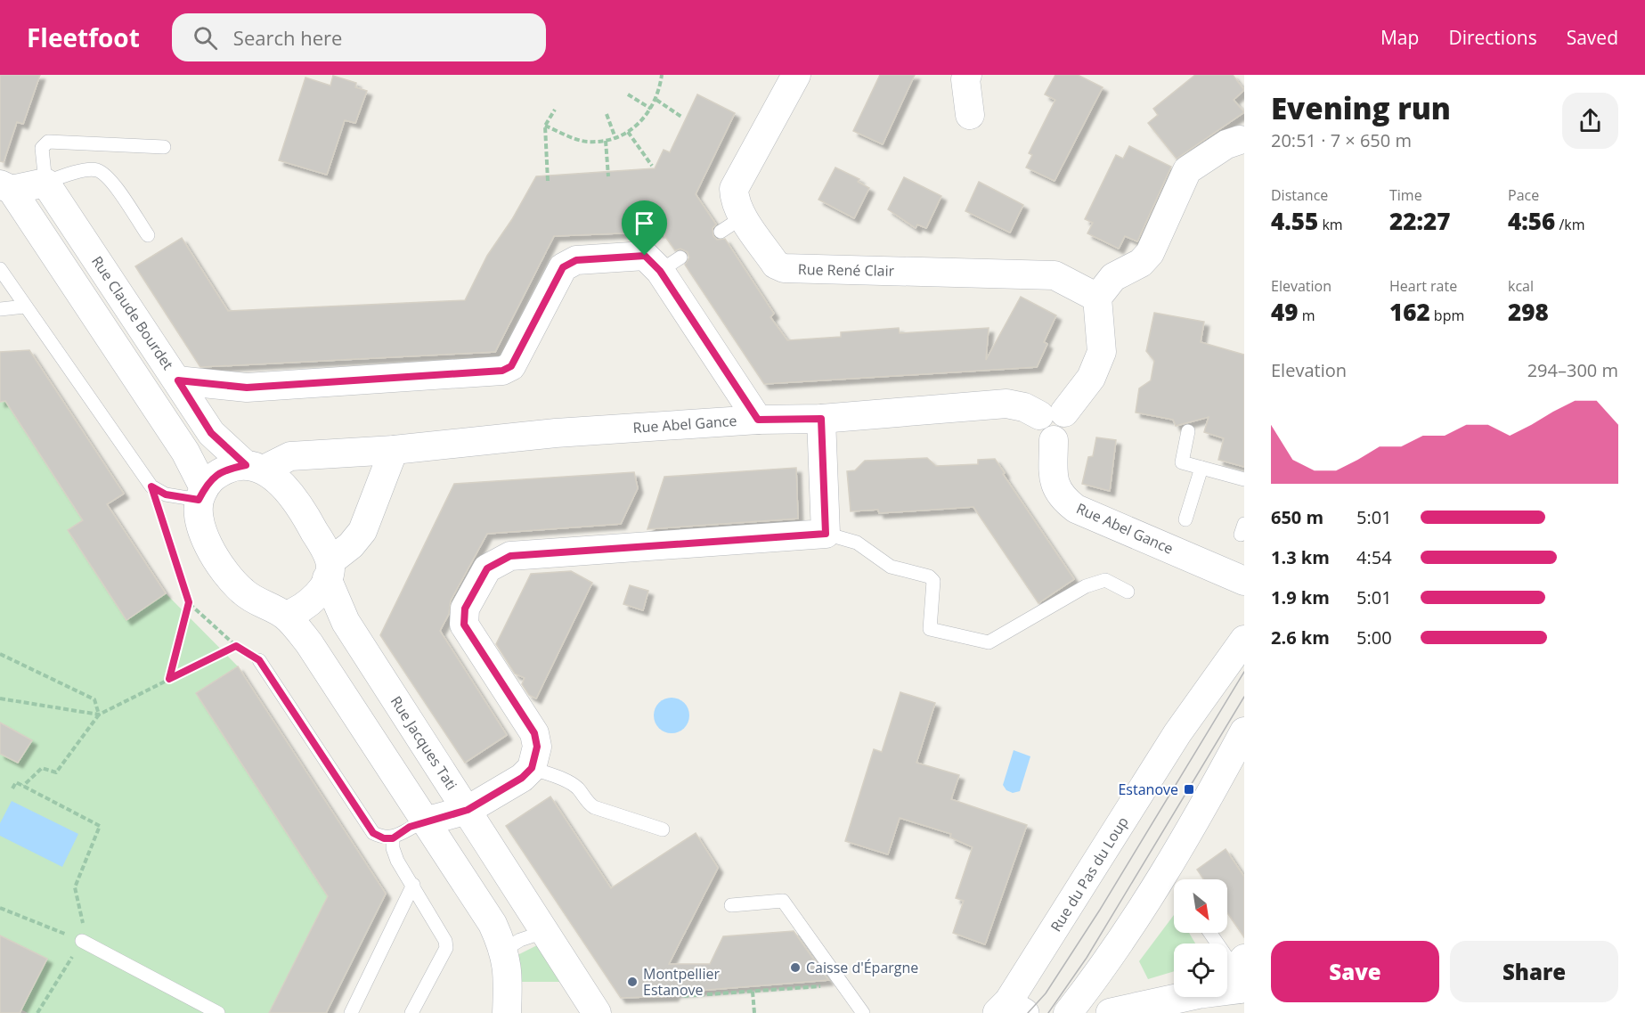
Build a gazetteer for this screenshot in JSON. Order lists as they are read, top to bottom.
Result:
{
  "streets": {
    "street": [
      "Rue René Clair",
      "Rue Claude Bourdet",
      "Rue Abel Gance",
      "Rue Jacques Tati",
      "Rue du Pas du Loup"
    ]
  },
  "crossings": [
    ["Rue Claude Bourdet", "Rue Abel Gance"],
    ["Rue Claude Bourdet", "Rue Jacques Tati"],
    ["Rue Abel Gance", "Rue Jacques Tati"]
  ],
  "places": {
    "transit": ["Estanove"],
    "other": ["Caisse d'Épargne", "Montpellier Estanove"]
  },
  "north": "bottom right",
  "page": {
    "header": "Fleetfoot",
    "search": "Search here",
    "nav": ["Map", "Directions", "Saved"],
    "heading": ["Evening run", "20:51 · 7 × 650 m"],
    "stats": [
      ["Distance", "4.55 km"],
      ["Time", "22:27"],
      ["Pace", "4:56 /km"],
      ["Elevation", "49 m"],
      ["Heart rate", "162 bpm"],
      ["kcal", "298"]
    ],
    "chart": ["Elevation", "294–300 m"],
    "list": [
      {
        "name": "650 m",
        "note": "5:01"
      },
      {
        "name": "1.3 km",
        "note": "4:54"
      },
      {
        "name": "1.9 km",
        "note": "5:01"
      },
      {
        "name": "2.6 km",
        "note": "5:00"
      }
    ],
    "buttons": ["Save", "Share"]
  }
}
